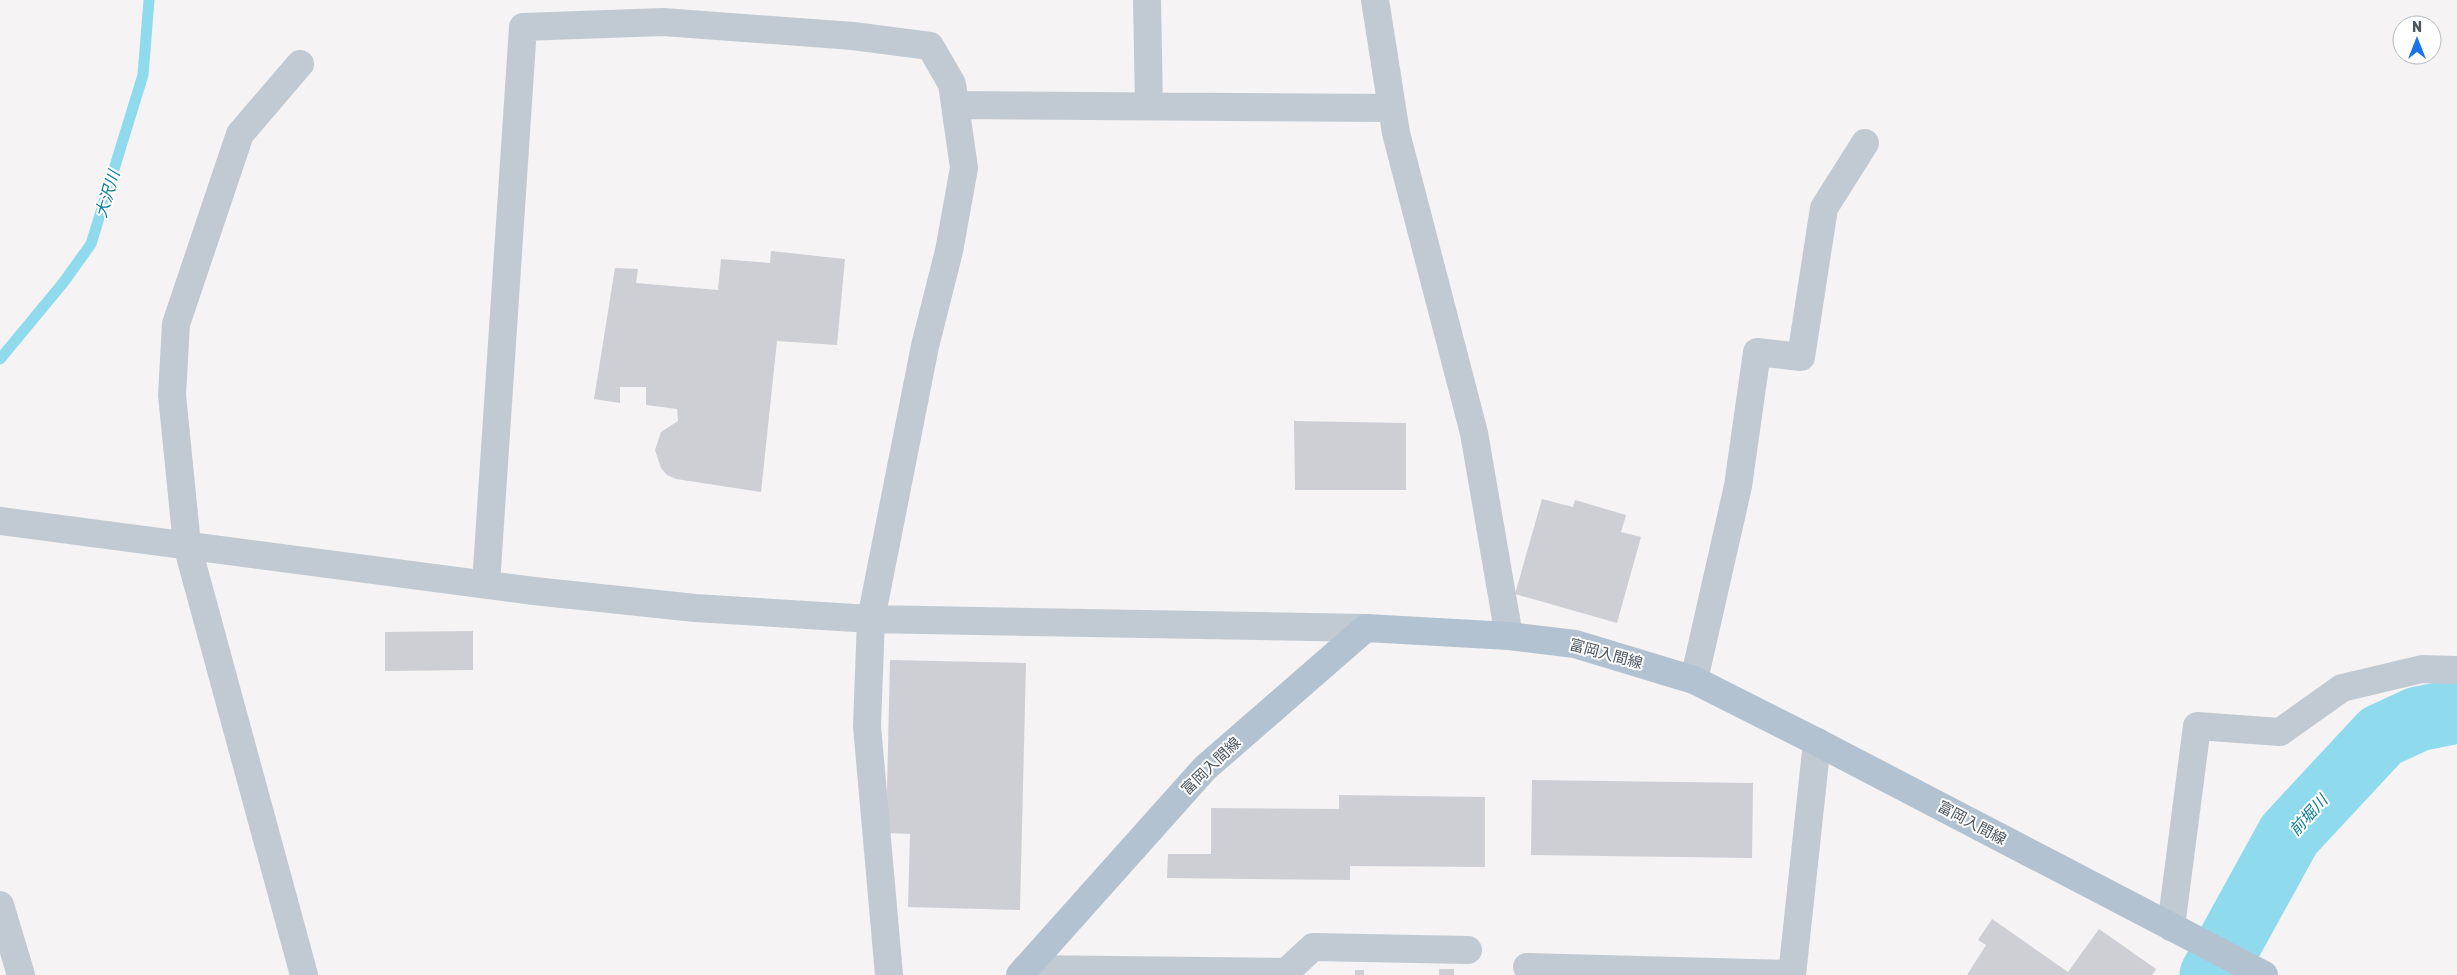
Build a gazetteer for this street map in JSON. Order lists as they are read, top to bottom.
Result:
{
  "streets": {
    "main road": ["富岡入間線"]
  },
  "water": ["大沢川", "前堀川"],
  "north": "top"
}
